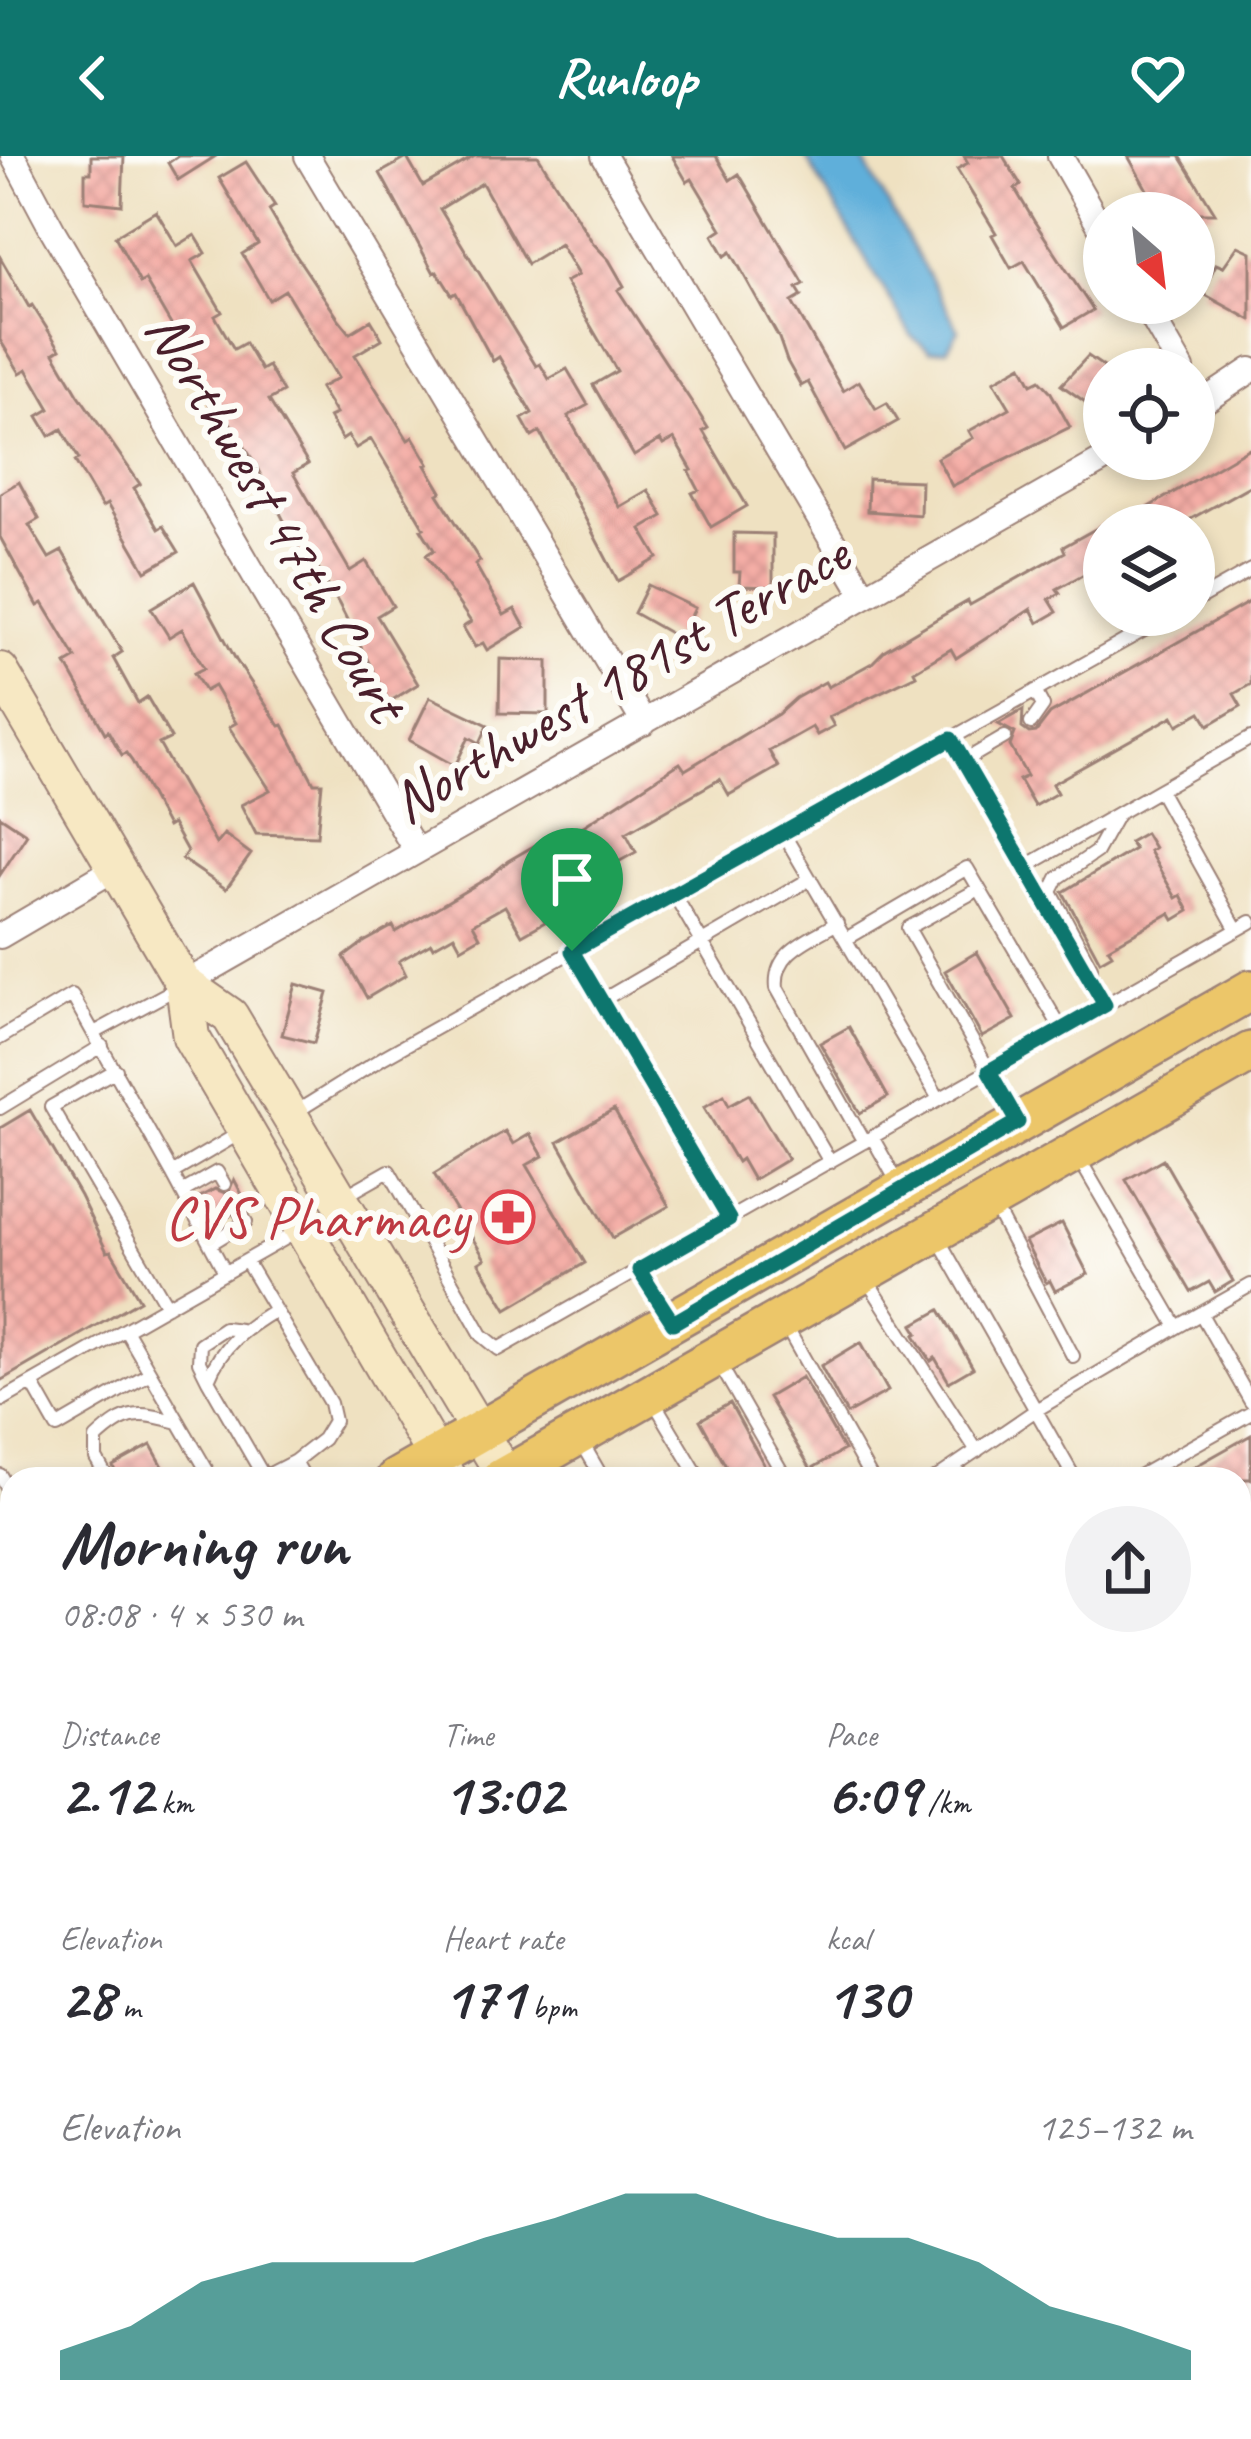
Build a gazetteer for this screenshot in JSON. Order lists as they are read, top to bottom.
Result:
{
  "streets": {
    "street": ["Northwest 47th Court", "Northwest 181st Terrace"]
  },
  "crossings": [
    ["Northwest 47th Court", "Northwest 181st Terrace"]
  ],
  "places": {
    "pharmacy": ["CVS Pharmacy"]
  },
  "north": "bottom right",
  "page": {
    "header": "Runloop",
    "heading": ["Morning run", "08:08 · 4 × 530 m"],
    "stats": [
      ["Distance", "2.12 km"],
      ["Time", "13:02"],
      ["Pace", "6:09 /km"],
      ["Elevation", "28 m"],
      ["Heart rate", "171 bpm"],
      ["kcal", "130"]
    ],
    "chart": ["Elevation", "125–132 m"]
  }
}
